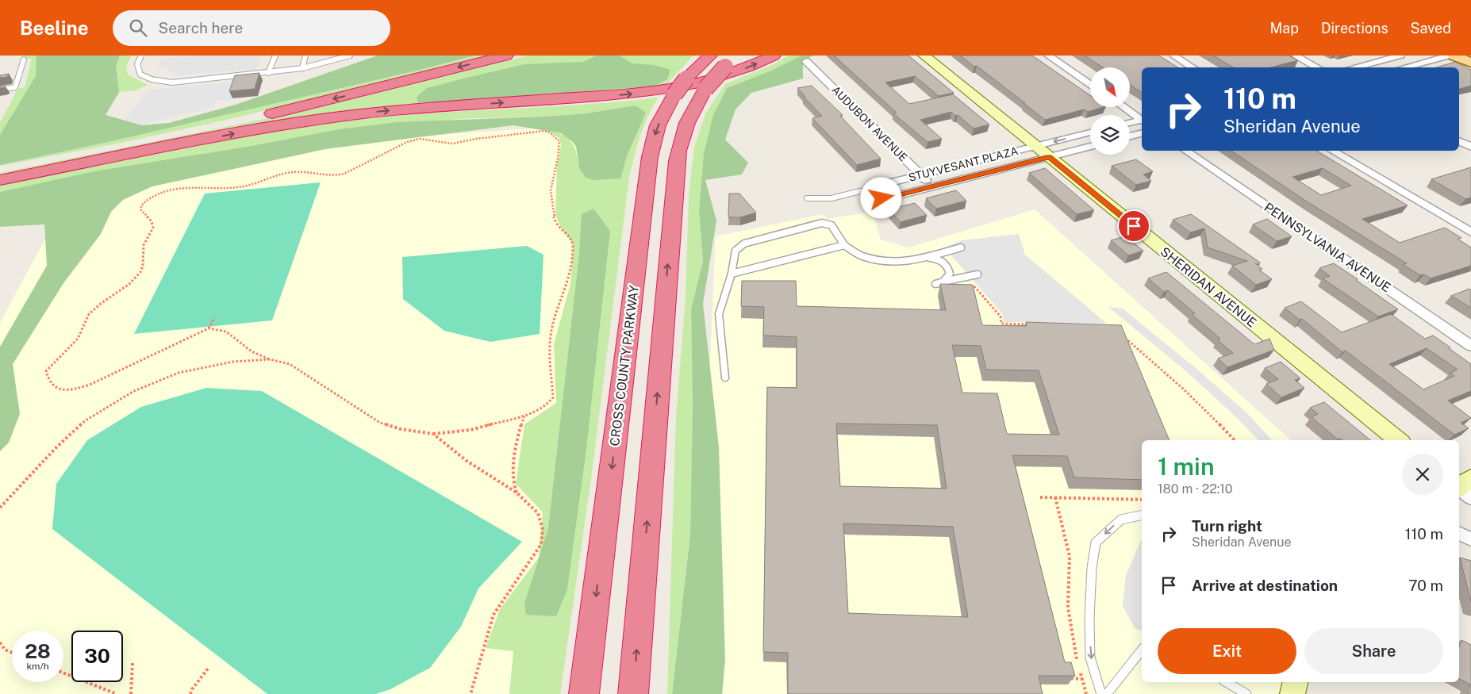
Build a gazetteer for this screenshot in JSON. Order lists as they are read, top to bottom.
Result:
{
  "streets": {
    "highway": ["CROSS COUNTY PARKWAY"],
    "street": [
      "AUDUBON AVENUE",
      "STUYVESANT PLAZA",
      "PENNSYLVANIA AVENUE",
      "SHERIDAN AVENUE"
    ]
  },
  "crossings": [
    ["AUDUBON AVENUE", "STUYVESANT PLAZA"],
    ["STUYVESANT PLAZA", "SHERIDAN AVENUE"]
  ],
  "north": "bottom right",
  "page": {
    "header": "Beeline",
    "search": "Search here",
    "nav": ["Map", "Directions", "Saved"],
    "turn": ["110 m", "Sheridan Avenue"],
    "heading": ["1 min", "180 m · 22:10"],
    "list": [
      {
        "name": "Turn right",
        "note": "Sheridan Avenue",
        "value": "110 m"
      },
      {
        "name": "Arrive at destination",
        "value": "70 m"
      }
    ],
    "buttons": ["Exit", "Share"],
    "speed": "28 km/h",
    "limit": "30"
  }
}
